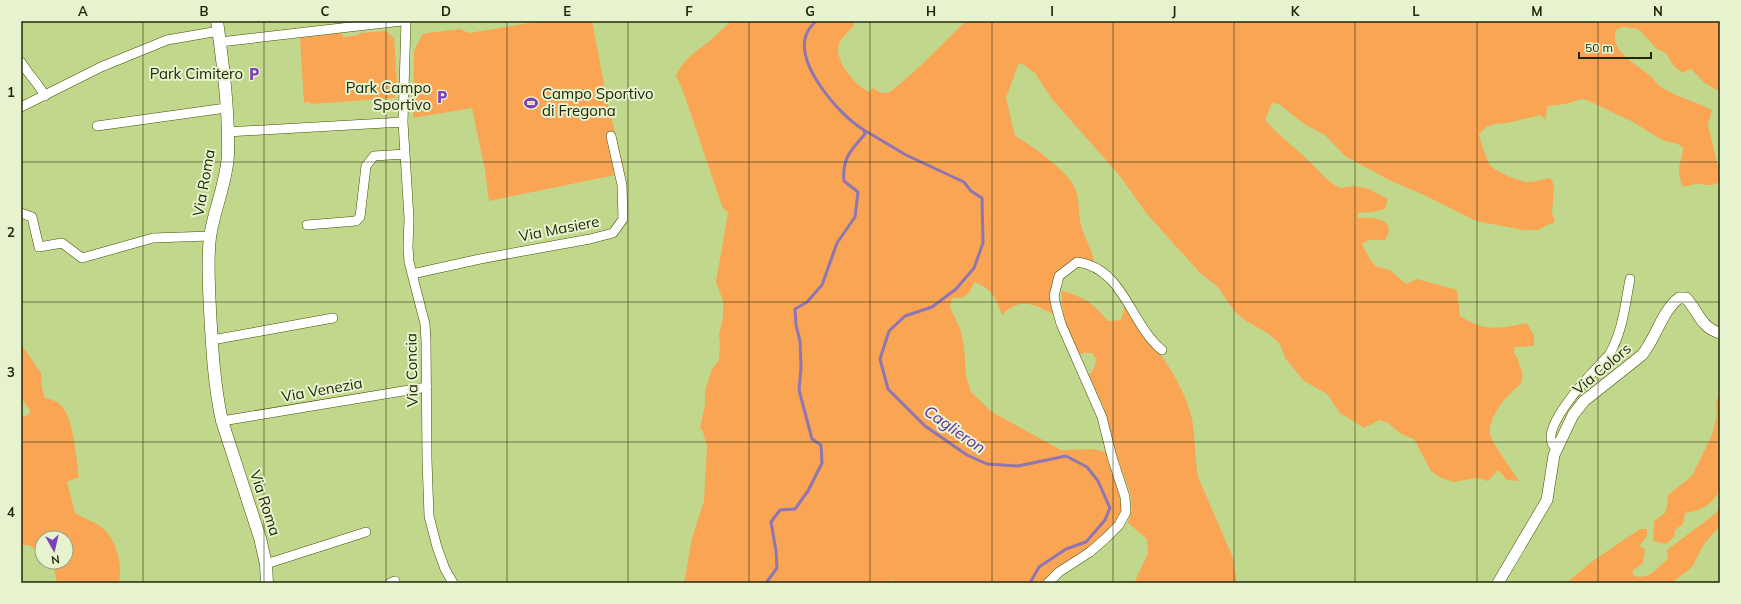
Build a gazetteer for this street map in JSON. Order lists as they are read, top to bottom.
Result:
{
  "streets": {
    "main road": ["Via Roma"],
    "street": [
      "Via Masiere",
      "Via Colors",
      "Via Concia",
      "Via Venezia"
    ]
  },
  "crossings": [
    ["Via Roma", "Via Venezia"],
    ["Via Masiere", "Via Concia"],
    ["Via Concia", "Via Venezia"]
  ],
  "water": ["Caglieron"],
  "places": {
    "parking": ["Park Cimitero", "Park Campo Sportivo"],
    "sports": ["Campo Sportivo di Fregona"]
  },
  "scale_bar": "50 m",
  "north": "bottom",
  "grid": {
    "columns": [
      "A",
      "B",
      "C",
      "D",
      "E",
      "F",
      "G",
      "H",
      "I",
      "J",
      "K",
      "L",
      "M",
      "N"
    ],
    "rows": [
      "1",
      "2",
      "3",
      "4"
    ]
  }
}
